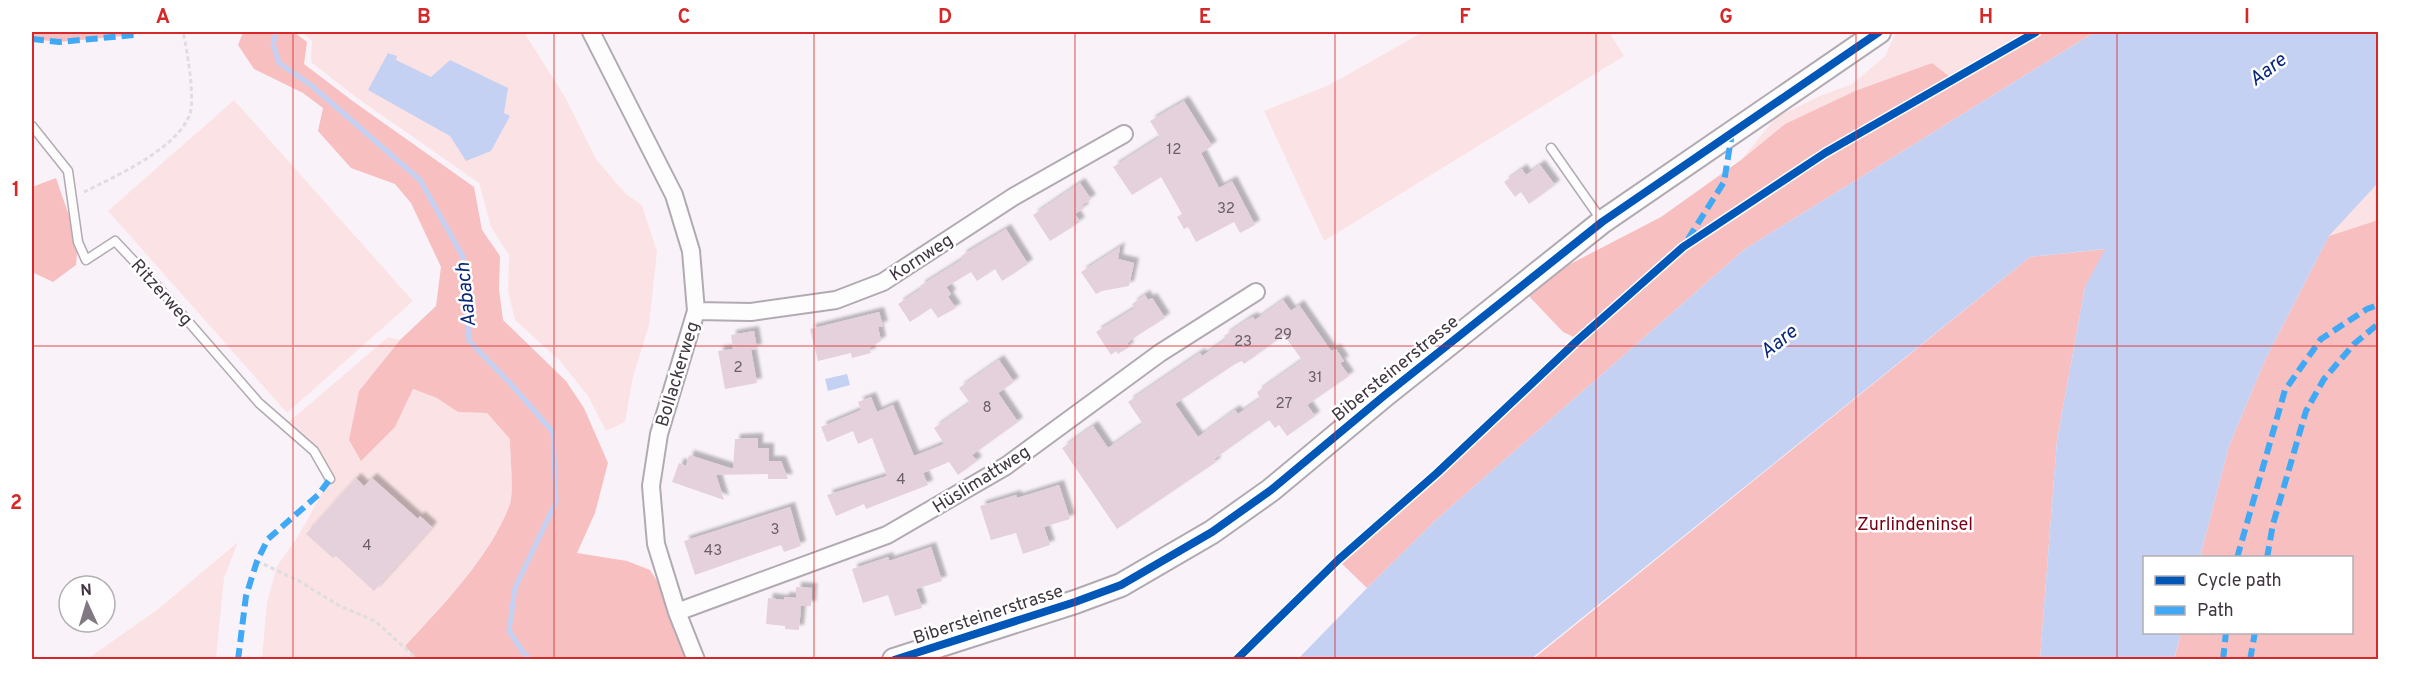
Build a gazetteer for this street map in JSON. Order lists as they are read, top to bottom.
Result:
{
  "streets": {
    "main road": ["Bibersteinerstrasse"],
    "street": ["Kornweg", "Bollackerweg", "Hüslimattweg"],
    "lane": ["Ritzerweg"]
  },
  "crossings": [
    ["Kornweg", "Bollackerweg"],
    ["Bollackerweg", "Hüslimattweg"]
  ],
  "water": ["Aare", "Aabach"],
  "parks": ["Zurlindeninsel"],
  "house_numbers": [
    "12",
    "32",
    "29",
    "23",
    "2",
    "31",
    "27",
    "8",
    "4",
    "3",
    "4",
    "43"
  ],
  "legend": ["Cycle path", "Path"],
  "north": "top",
  "grid": {
    "columns": [
      "A",
      "B",
      "C",
      "D",
      "E",
      "F",
      "G",
      "H",
      "I"
    ],
    "rows": ["1", "2"]
  }
}
